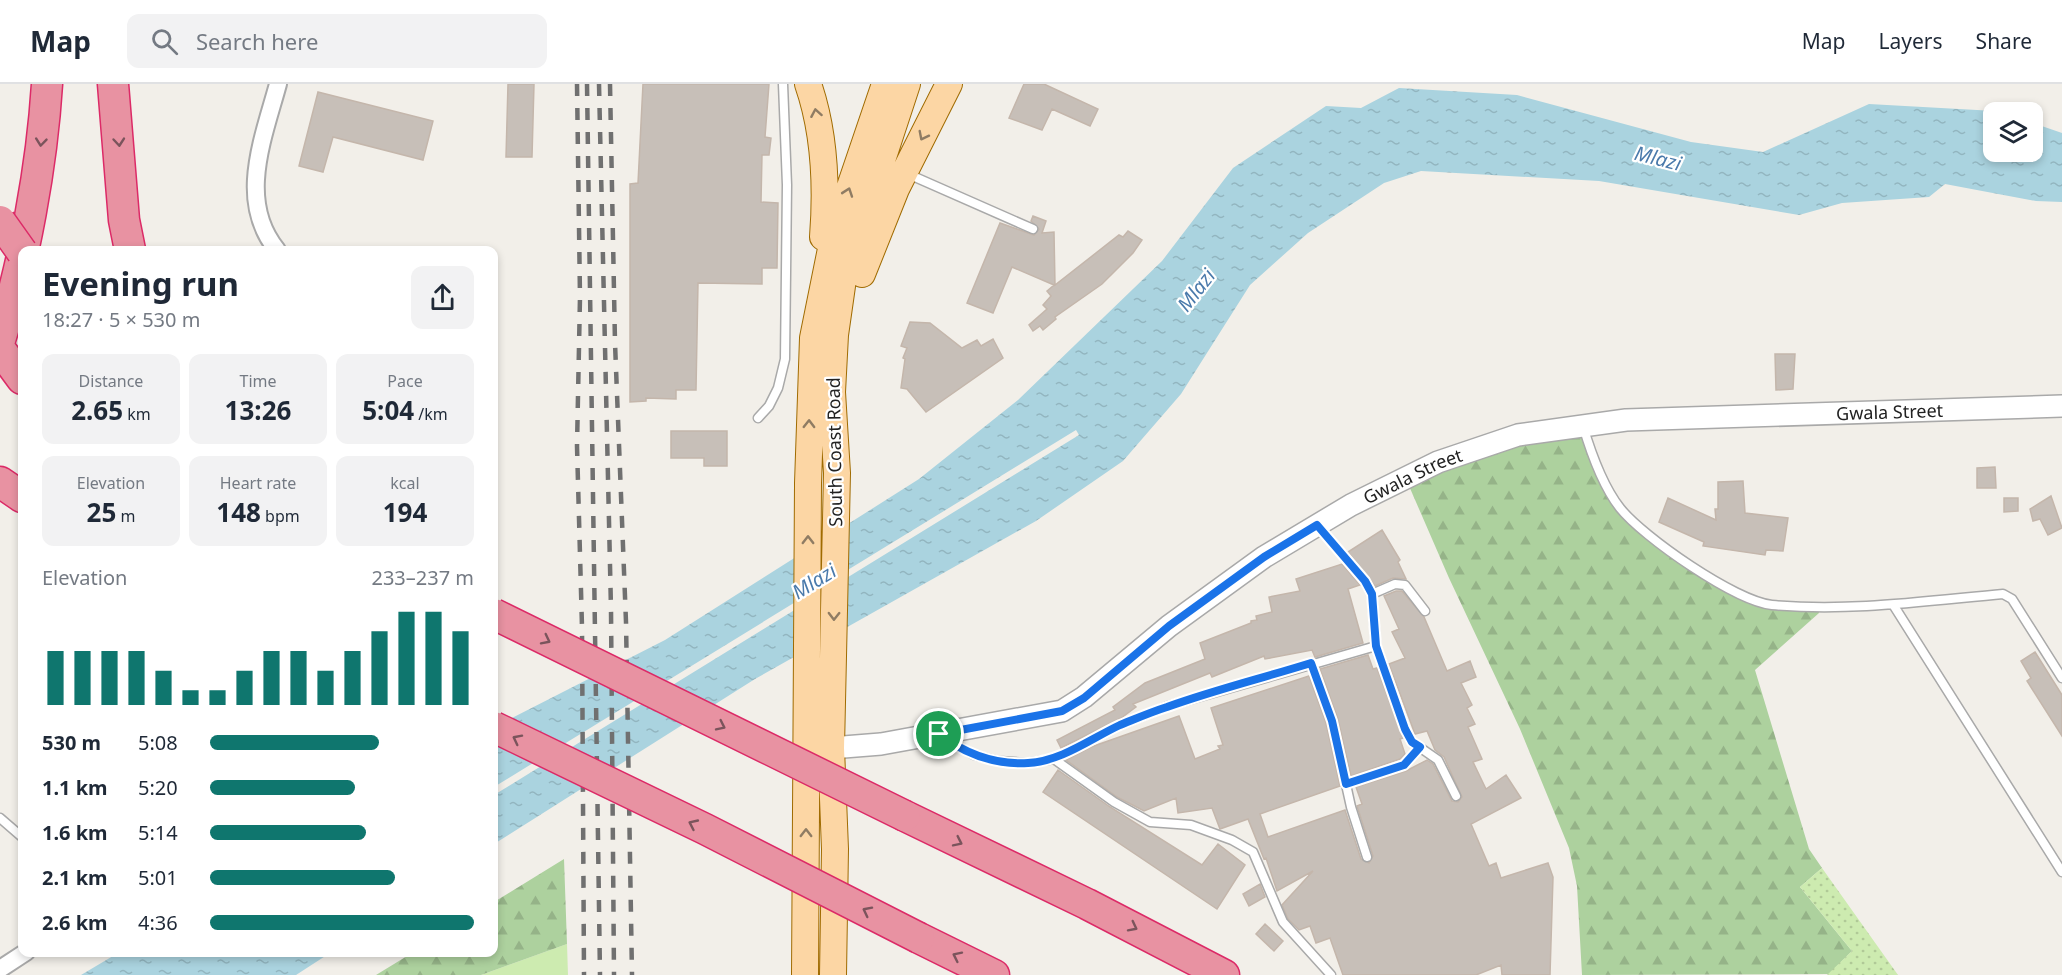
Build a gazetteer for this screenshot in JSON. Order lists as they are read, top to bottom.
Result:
{
  "streets": {
    "main road": ["South Coast Road"],
    "street": ["Gwala Street"]
  },
  "crossings": [
    ["Gwala Street", "South Coast Road"]
  ],
  "water": ["Mlazi"],
  "page": {
    "header": "Map",
    "search": "Search here",
    "nav": ["Map", "Layers", "Share"],
    "heading": ["Evening run", "18:27 · 5 × 530 m"],
    "stats": [
      ["Distance", "2.65 km"],
      ["Time", "13:26"],
      ["Pace", "5:04 /km"],
      ["Elevation", "25 m"],
      ["Heart rate", "148 bpm"],
      ["kcal", "194"]
    ],
    "chart": ["Elevation", "233–237 m"],
    "list": [
      {
        "name": "530 m",
        "note": "5:08"
      },
      {
        "name": "1.1 km",
        "note": "5:20"
      },
      {
        "name": "1.6 km",
        "note": "5:14"
      },
      {
        "name": "2.1 km",
        "note": "5:01"
      },
      {
        "name": "2.6 km",
        "note": "4:36"
      }
    ]
  }
}
